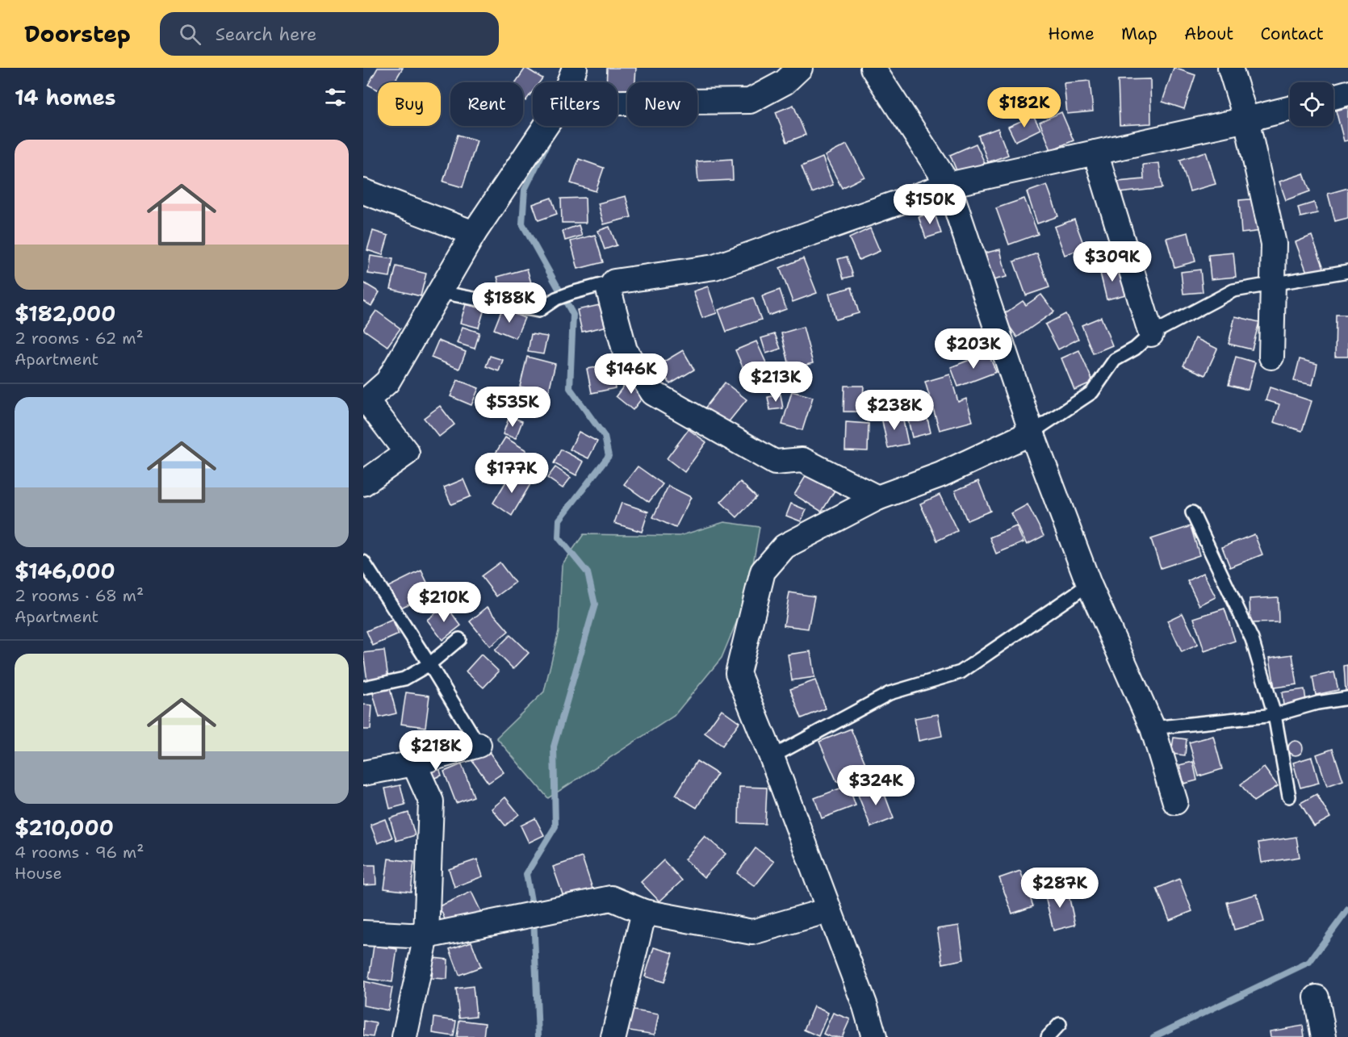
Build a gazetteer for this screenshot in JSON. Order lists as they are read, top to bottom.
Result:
{
  "page": {
    "header": "Doorstep",
    "search": "Search here",
    "nav": [
      "Home",
      "Map",
      "About",
      "Contact"
    ],
    "heading": "14 homes",
    "chip": [
      "Buy",
      "Rent",
      "Filters",
      "New"
    ],
    "price": [
      "$182K",
      "$150K",
      "$309K",
      "$188K",
      "$203K",
      "$146K",
      "$213K",
      "$535K",
      "$238K",
      "$177K",
      "$210K",
      "$218K",
      "$324K",
      "$287K"
    ],
    "list": [
      {
        "name": "$182,000",
        "note": "2 rooms · 62 m² · Apartment"
      },
      {
        "name": "$146,000",
        "note": "2 rooms · 68 m² · Apartment"
      },
      {
        "name": "$210,000",
        "note": "4 rooms · 96 m² · House"
      }
    ]
  }
}
